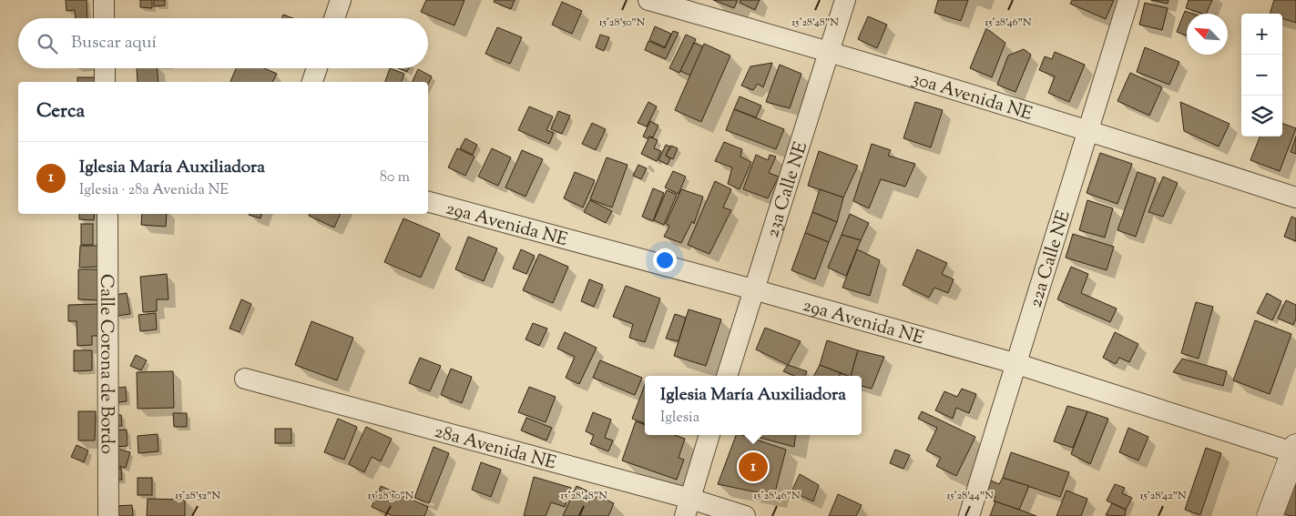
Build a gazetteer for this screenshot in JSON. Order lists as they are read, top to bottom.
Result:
{
  "streets": {
    "street": [
      "30a Avenida NE",
      "23a Calle NE",
      "29a Avenida NE",
      "22a Calle NE",
      "Calle Corona de Bordo",
      "28a Avenida NE"
    ]
  },
  "crossings": [
    ["30a Avenida NE", "23a Calle NE"],
    ["30a Avenida NE", "22a Calle NE"],
    ["23a Calle NE", "29a Avenida NE"],
    ["29a Avenida NE", "22a Calle NE"]
  ],
  "north": "top left",
  "page": {
    "map_buttons": ["+", "−"],
    "search": "Buscar aquí",
    "heading": "Cerca",
    "list": [
      {
        "mark": "1",
        "name": "Iglesia María Auxiliadora",
        "note": "Iglesia · 28a Avenida NE",
        "value": "80 m"
      }
    ],
    "popup": ["Iglesia María Auxiliadora", "Iglesia"],
    "pins": "1"
  },
  "coordinates": [
    "15°28'50\"N",
    "15°28'48\"N",
    "15°28'46\"N",
    "15°28'52\"N",
    "15°28'44\"N",
    "15°28'42\"N"
  ]
}
